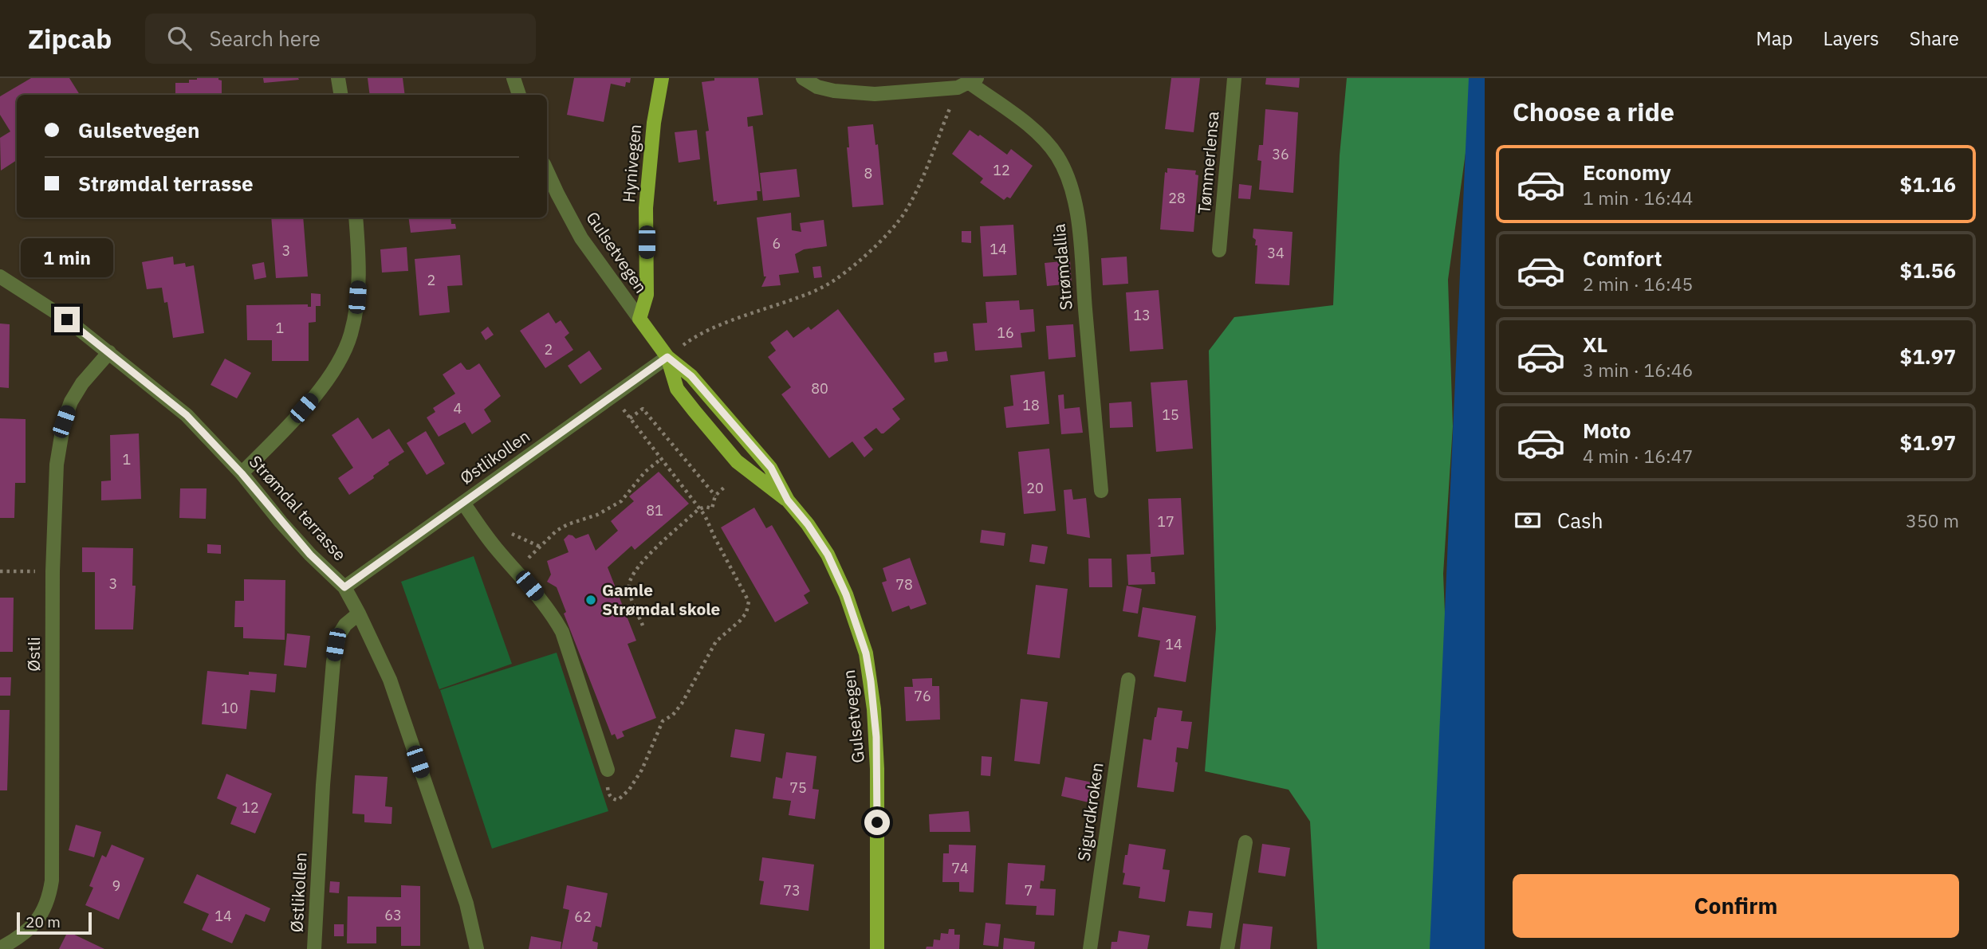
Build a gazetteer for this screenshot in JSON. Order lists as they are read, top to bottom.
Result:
{
  "streets": {
    "main road": ["Hynivegen", "Gulsetvegen"],
    "street": [
      "Tømmerlensa",
      "Strømdallia",
      "Østlikollen",
      "Strømdal terrasse",
      "Østli",
      "Sigurdkroken"
    ]
  },
  "crossings": [
    ["Hynivegen", "Gulsetvegen"],
    ["Gulsetvegen", "Østlikollen"],
    ["Østlikollen", "Strømdal terrasse"],
    ["Strømdal terrasse", "Østli"]
  ],
  "places": ["Gamle Strømdal skole"],
  "house_numbers": [
    "36",
    "12",
    "8",
    "28",
    "6",
    "14",
    "3",
    "34",
    "2",
    "13",
    "1",
    "16",
    "2",
    "80",
    "18",
    "4",
    "15",
    "1",
    "20",
    "81",
    "17",
    "3",
    "78",
    "14",
    "76",
    "10",
    "75",
    "12",
    "74",
    "9",
    "73",
    "7",
    "63",
    "14",
    "62"
  ],
  "scale_bar": "20 m",
  "page": {
    "header": "Zipcab",
    "search": "Search here",
    "nav": ["Map", "Layers", "Share"],
    "heading": "Choose a ride",
    "banner": ["Gulsetvegen", "Strømdal terrasse"],
    "list": [
      {
        "name": "Economy",
        "note": "1 min · 16:44",
        "value": "$1.16"
      },
      {
        "name": "Comfort",
        "note": "2 min · 16:45",
        "value": "$1.56"
      },
      {
        "name": "XL",
        "note": "3 min · 16:46",
        "value": "$1.97"
      },
      {
        "name": "Moto",
        "note": "4 min · 16:47",
        "value": "$1.97"
      }
    ],
    "bubble": "1 min",
    "pay": ["Cash", "350 m"],
    "buttons": "Confirm",
    "scale": "20 m"
  }
}
